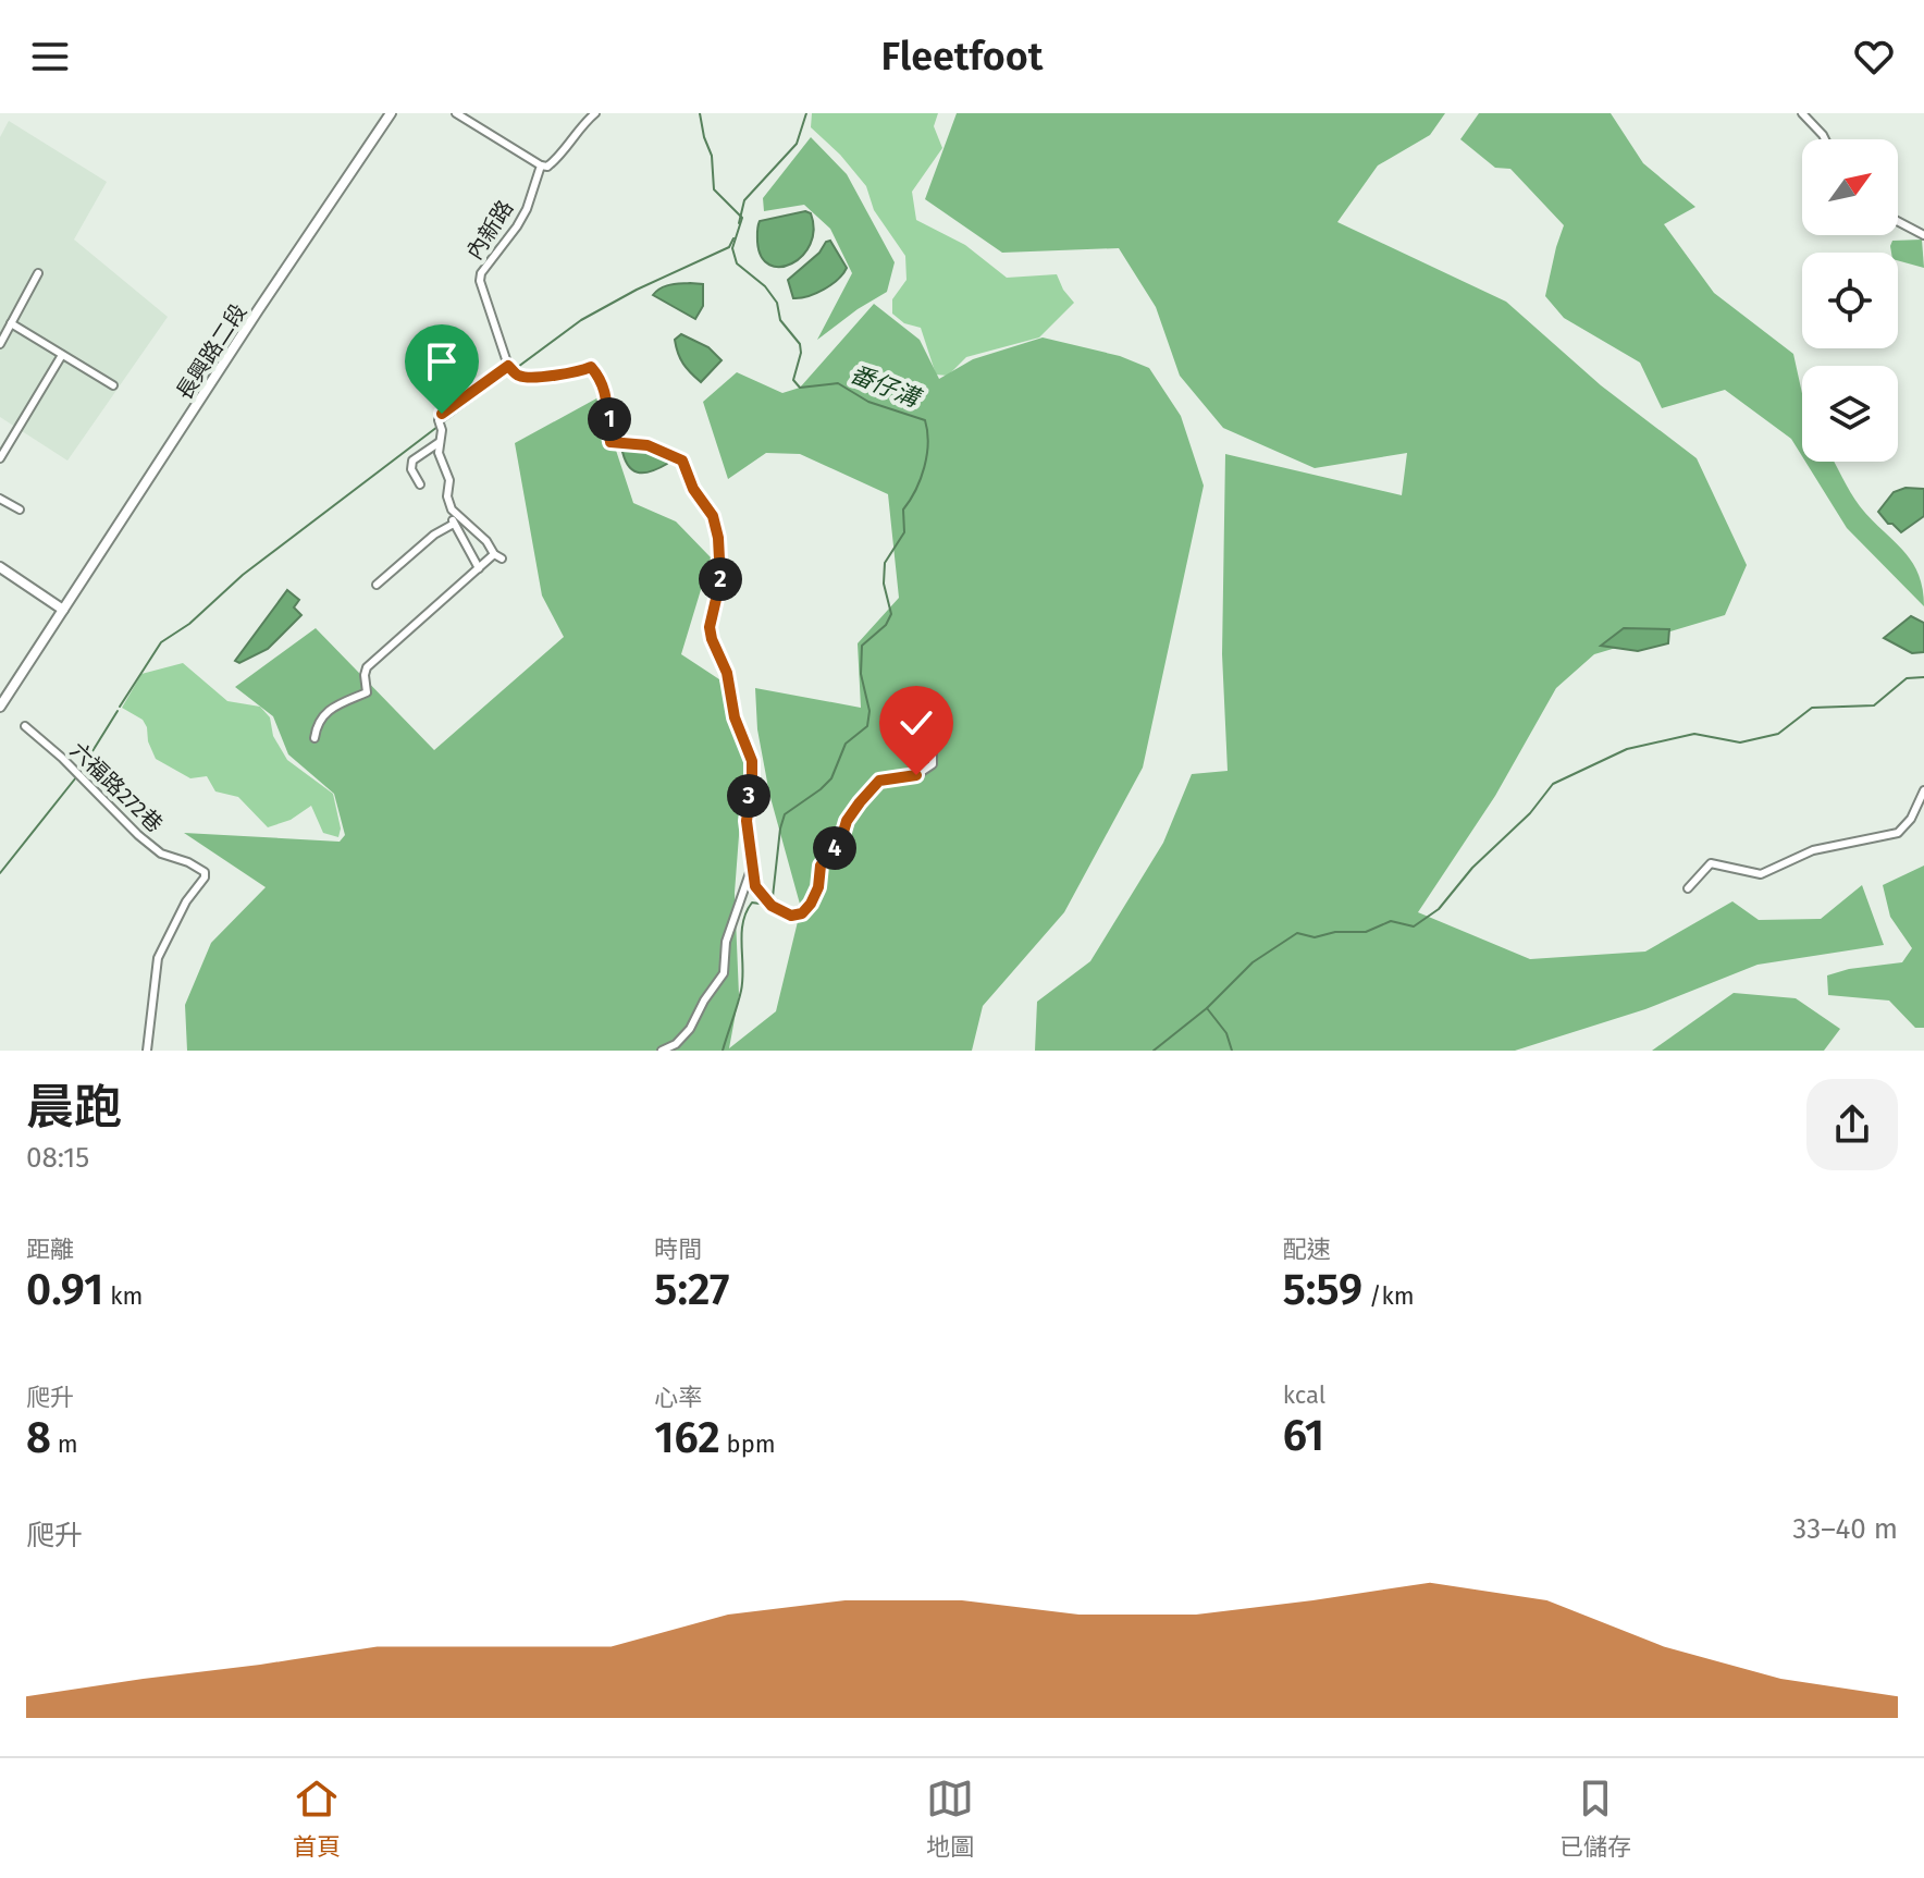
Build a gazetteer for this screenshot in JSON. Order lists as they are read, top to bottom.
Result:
{
  "streets": {
    "street": ["內新路", "長興路二段", "六福路272巷"]
  },
  "water": ["番仔溝"],
  "north": "top right",
  "page": {
    "header": "Fleetfoot",
    "pins": [
      "1",
      "2",
      "3",
      "4"
    ],
    "heading": ["晨跑", "08:15"],
    "stats": [
      ["距離", "0.91 km"],
      ["時間", "5:27"],
      ["配速", "5:59 /km"],
      ["爬升", "8 m"],
      ["心率", "162 bpm"],
      ["kcal", "61"]
    ],
    "chart": ["爬升", "33–40 m"],
    "tabs": ["首頁", "地圖", "已儲存"]
  }
}
